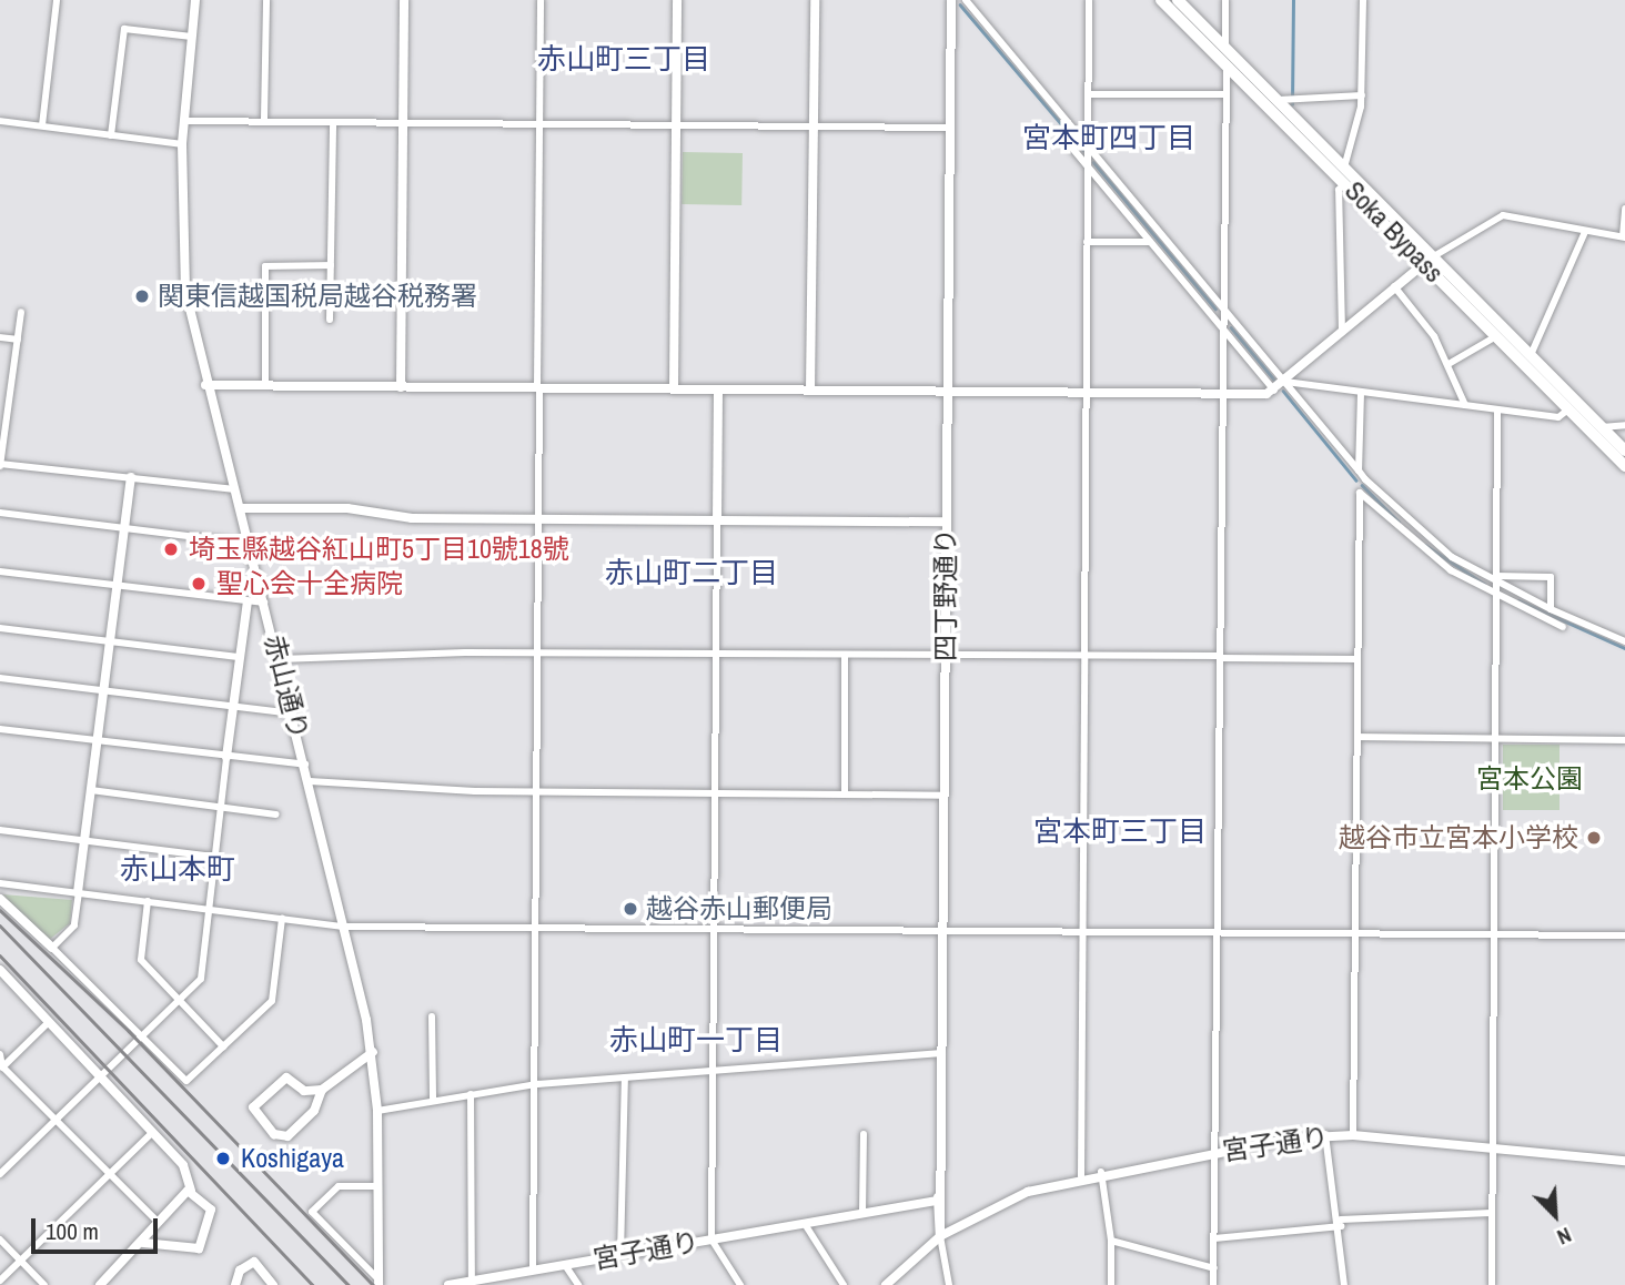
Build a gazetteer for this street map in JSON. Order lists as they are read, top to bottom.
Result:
{
  "streets": {
    "highway": ["Soka Bypass"],
    "street": ["四丁野通り", "赤山通り", "宮子通り"]
  },
  "crossings": [
    ["四丁野通り", "宮子通り"]
  ],
  "districts": [
    "赤山町三丁目",
    "宮本町四丁目",
    "赤山町二丁目",
    "宮本町三丁目",
    "赤山本町",
    "赤山町一丁目"
  ],
  "parks": ["宮本公園"],
  "places": [
    "関東信越国税局越谷税務署",
    "埼玉縣越谷紅山町5丁目10號18號",
    "聖心会十全病院",
    "越谷市立宮本小学校",
    "越谷赤山郵便局",
    "Koshigaya"
  ],
  "scale_bar": "100 m",
  "north": "bottom right"
}
